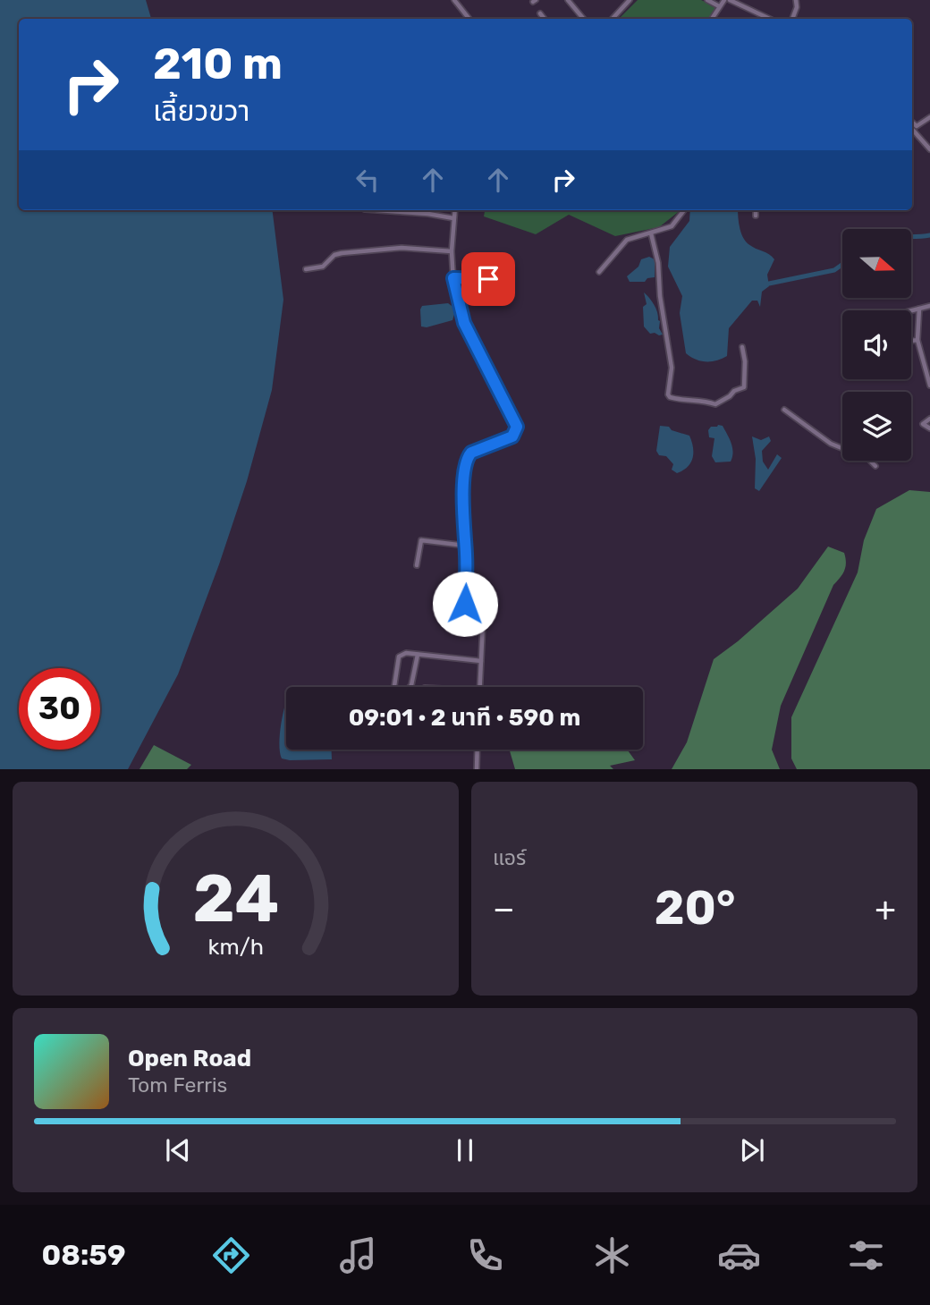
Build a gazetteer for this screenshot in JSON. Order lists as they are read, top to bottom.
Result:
{
  "north": "right",
  "page": {
    "turn": ["210 m", "เลี้ยวขวา"],
    "limit": "30",
    "trip": "09:01 · 2 นาที · 590 m",
    "tile": "แอร์",
    "heat": ["−", "20°", "+"],
    "song": ["Open Road", "Tom Ferris"],
    "tabs": "08:59",
    "gauge": ["24", "km/h"]
  }
}
